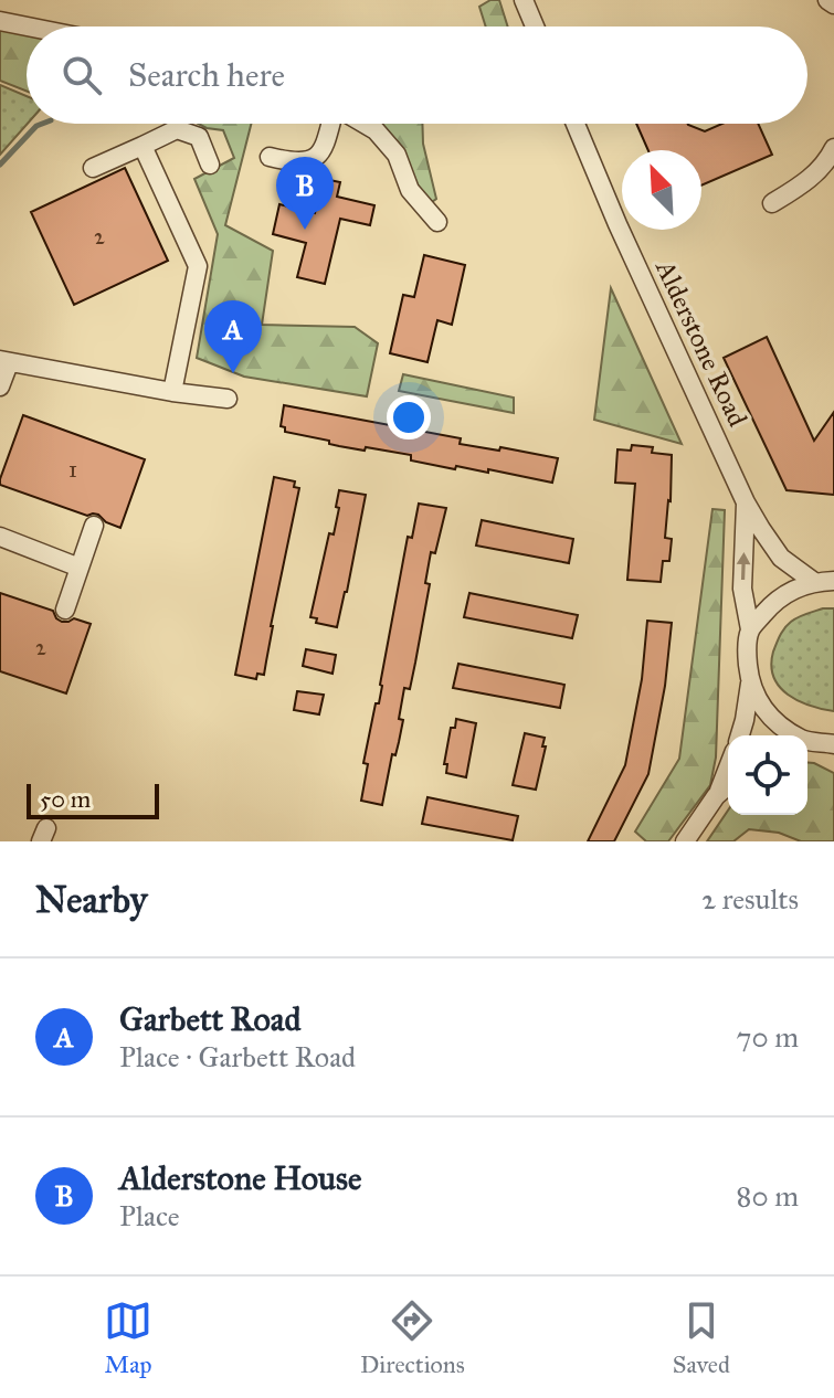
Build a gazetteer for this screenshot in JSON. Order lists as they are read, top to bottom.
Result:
{
  "streets": {
    "street": ["Alderstone Road"]
  },
  "house_numbers": ["2", "1", "2"],
  "scale_bar": "50 m",
  "north": "top left",
  "page": {
    "search": "Search here",
    "pins": ["B", "A"],
    "scale": "50 m",
    "heading": ["Nearby", "2 results"],
    "list": [
      {
        "mark": "A",
        "name": "Garbett Road",
        "note": "Place · Garbett Road",
        "value": "70 m"
      },
      {
        "mark": "B",
        "name": "Alderstone House",
        "note": "Place",
        "value": "80 m"
      }
    ],
    "nav": ["Map", "Directions", "Saved"]
  }
}
